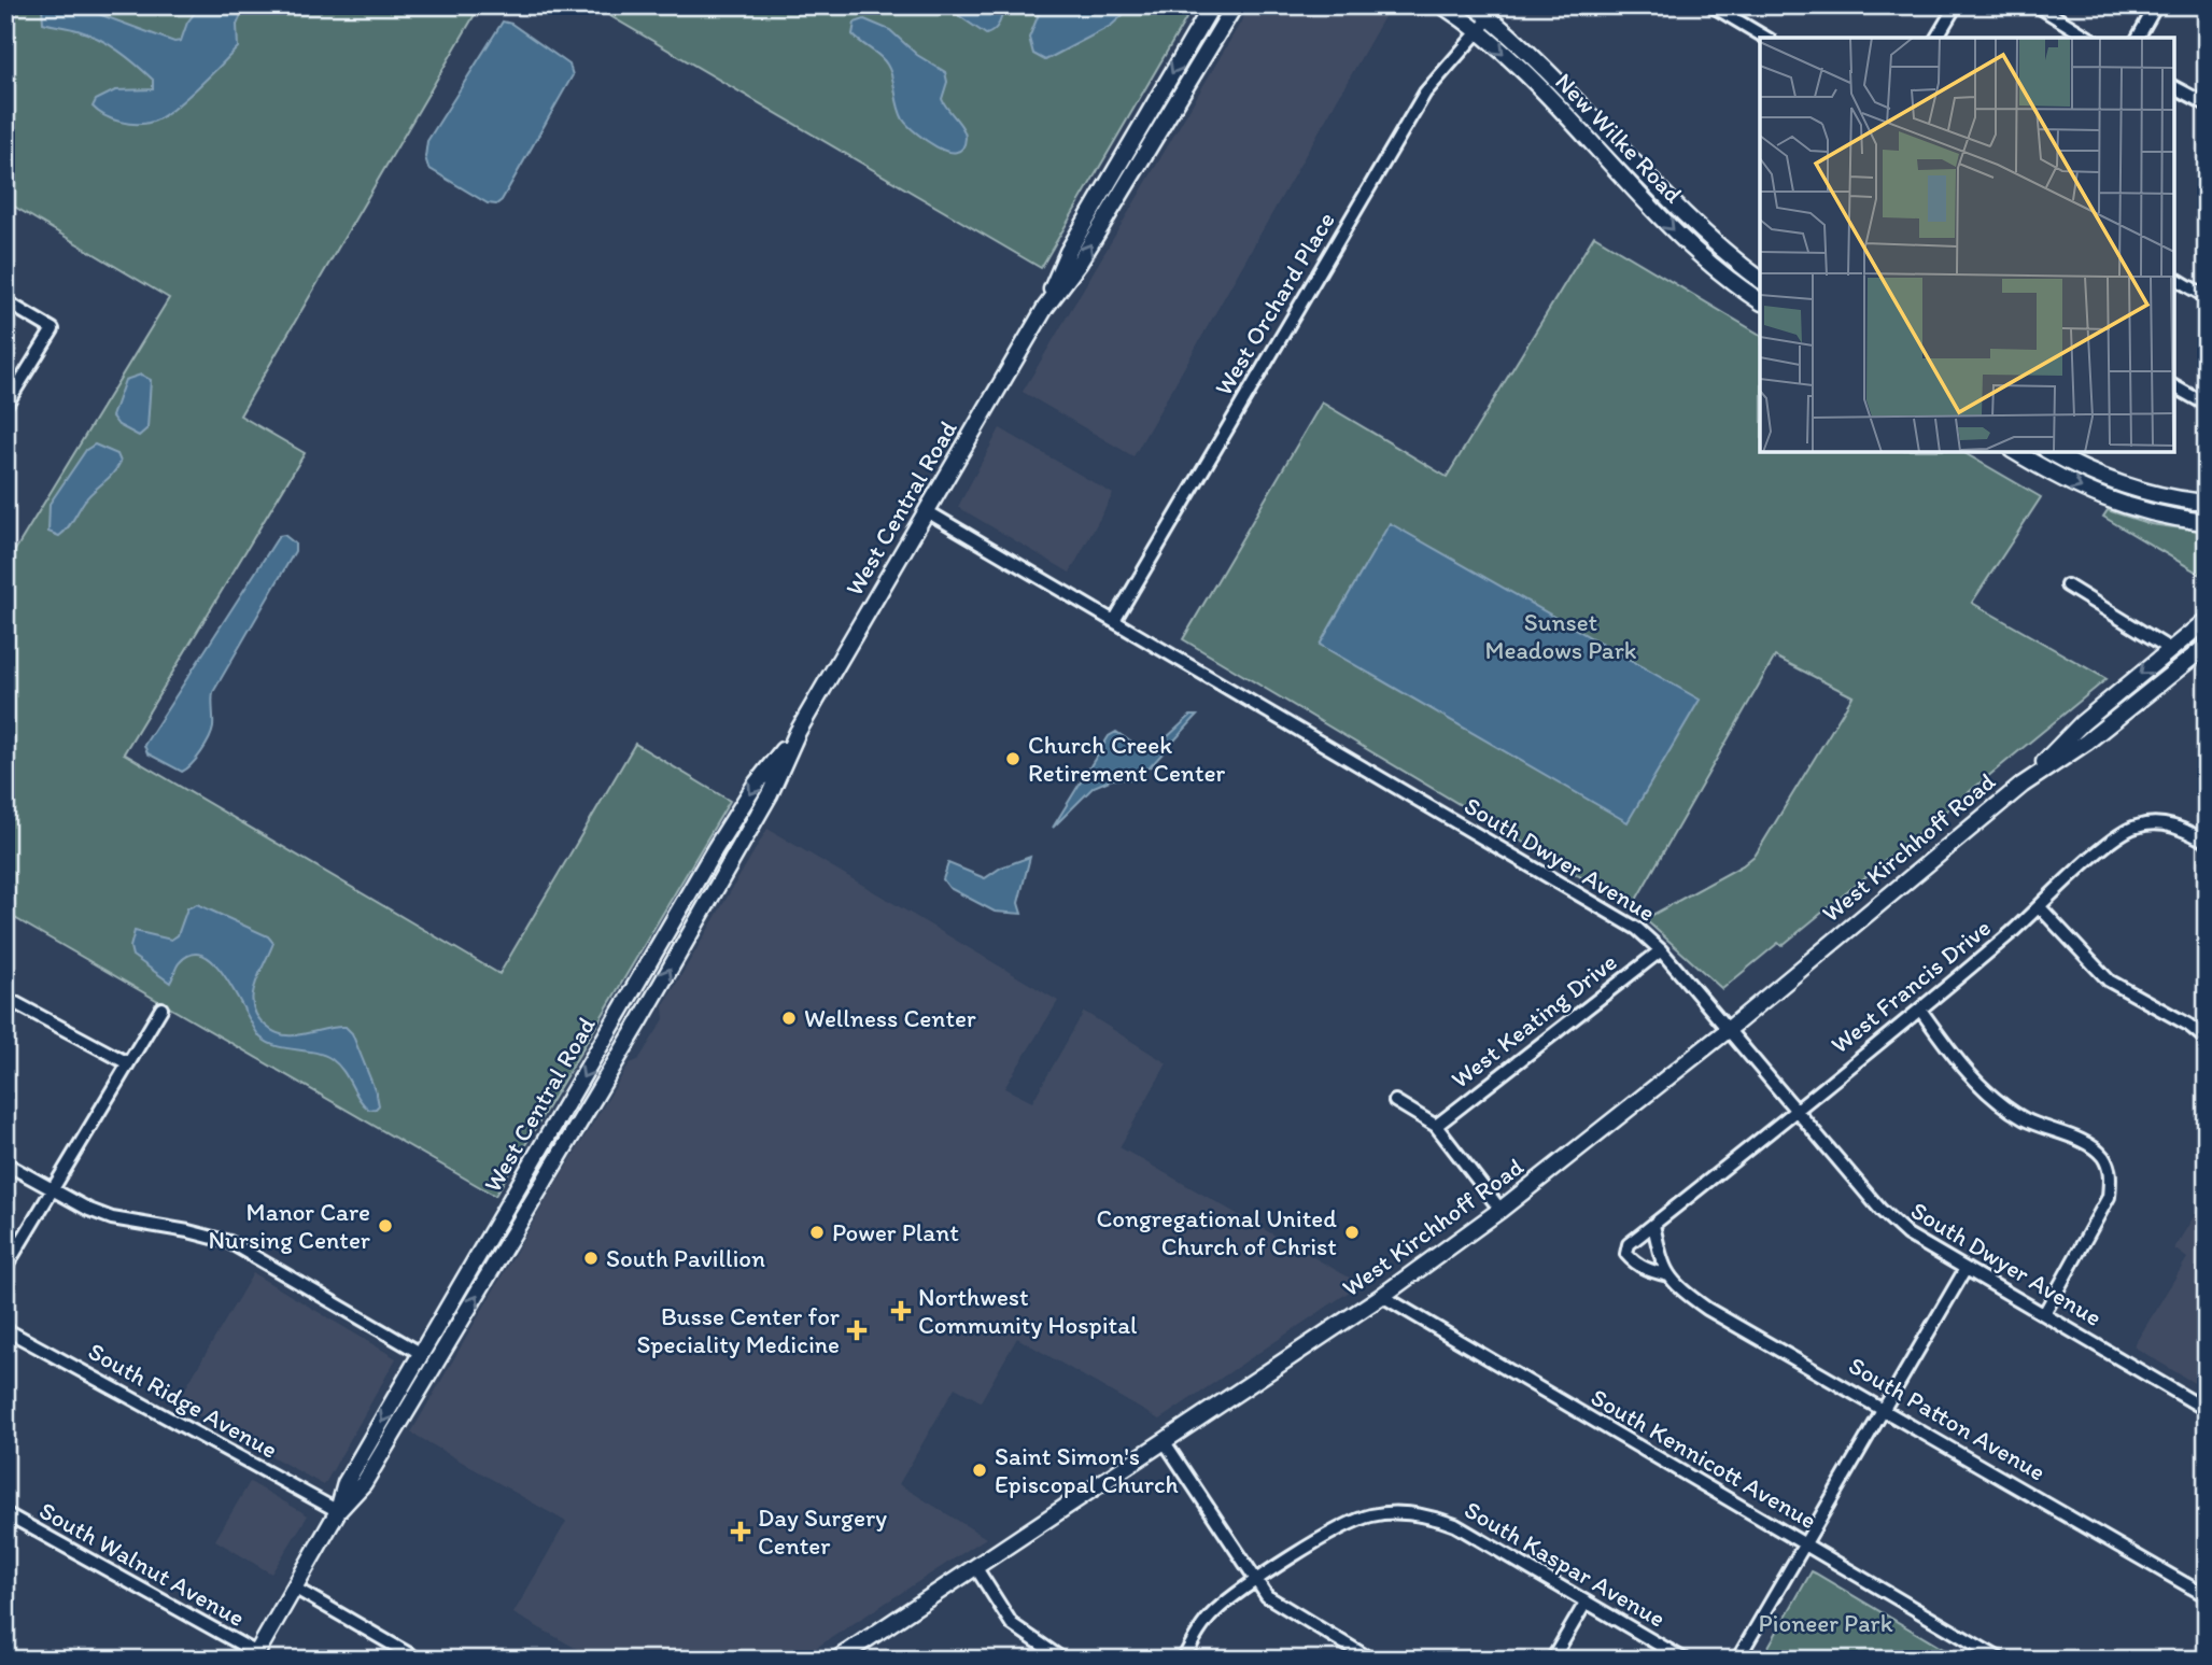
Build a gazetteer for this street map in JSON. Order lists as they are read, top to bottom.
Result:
{
  "streets": {
    "main road": ["New Wilke Road", "West Central Road", "West Kirchhoff Road"],
    "street": [
      "West Orchard Place",
      "South Dwyer Avenue",
      "West Francis Drive",
      "West Keating Drive",
      "South Ridge Avenue",
      "South Patton Avenue",
      "South Kennicott Avenue",
      "South Walnut Avenue",
      "South Kaspar Avenue"
    ]
  },
  "crossings": [
    ["New Wilke Road", "West Orchard Place"],
    ["West Orchard Place", "South Dwyer Avenue"],
    ["West Central Road", "South Dwyer Avenue"],
    ["West Central Road", "South Ridge Avenue"],
    ["West Central Road", "South Walnut Avenue"],
    ["West Kirchhoff Road", "South Dwyer Avenue"],
    ["West Kirchhoff Road", "South Kennicott Avenue"],
    ["South Dwyer Avenue", "West Francis Drive"],
    ["South Dwyer Avenue", "West Keating Drive"],
    ["West Francis Drive", "South Patton Avenue"]
  ],
  "parks": ["Sunset Meadows Park", "Pioneer Park"],
  "places": {
    "other": [
      "Church Creek Retirement Center",
      "Wellness Center",
      "Manor Care Nursing Center",
      "Power Plant",
      "Congregational United Church of Christ",
      "South Pavillion",
      "Saint Simon's Episcopal Church"
    ],
    "health": ["Northwest Community Hospital", "Busse Center for Speciality Medicine", "Day Surgery Center"]
  }
}
